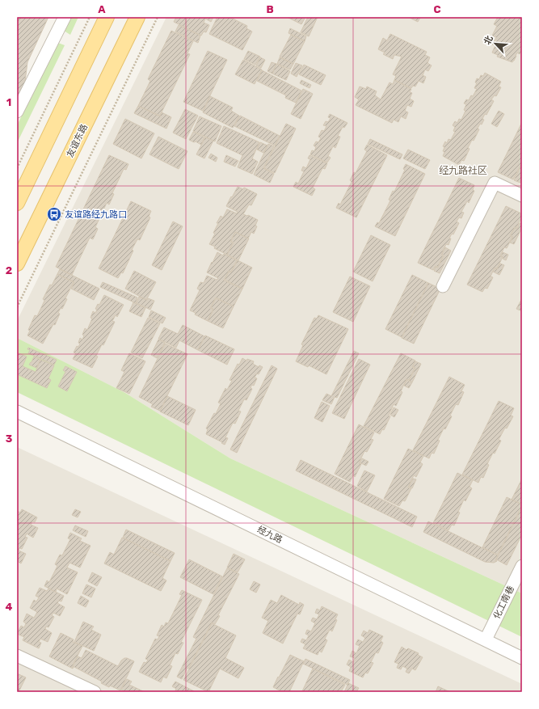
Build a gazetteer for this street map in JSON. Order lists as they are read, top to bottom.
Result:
{
  "streets": {
    "main road": ["友谊东路"],
    "street": ["经九路", "化工南巷"]
  },
  "crossings": [
    ["经九路", "化工南巷"]
  ],
  "districts": ["经九路社区"],
  "places": {
    "bus stop": ["友谊路经九路口"]
  },
  "north": "top left",
  "grid": {
    "columns": ["A", "B", "C"],
    "rows": [
      "1",
      "2",
      "3",
      "4"
    ]
  }
}
